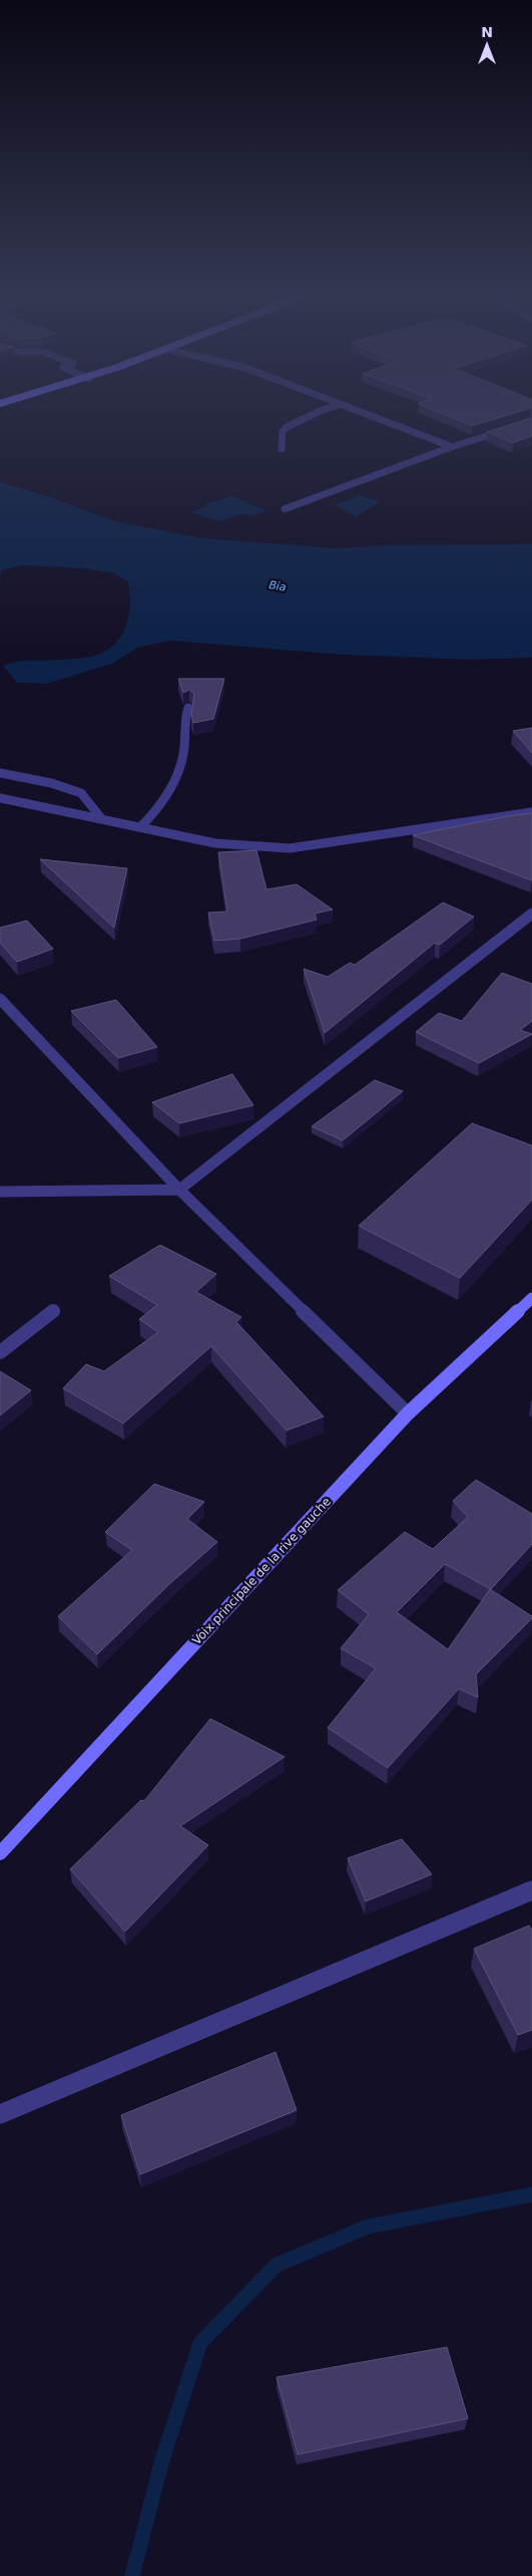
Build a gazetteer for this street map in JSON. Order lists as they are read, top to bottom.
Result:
{
  "streets": {
    "main road": ["Voix principale de la rive gauche"]
  },
  "water": ["Bia"],
  "north": "top"
}
